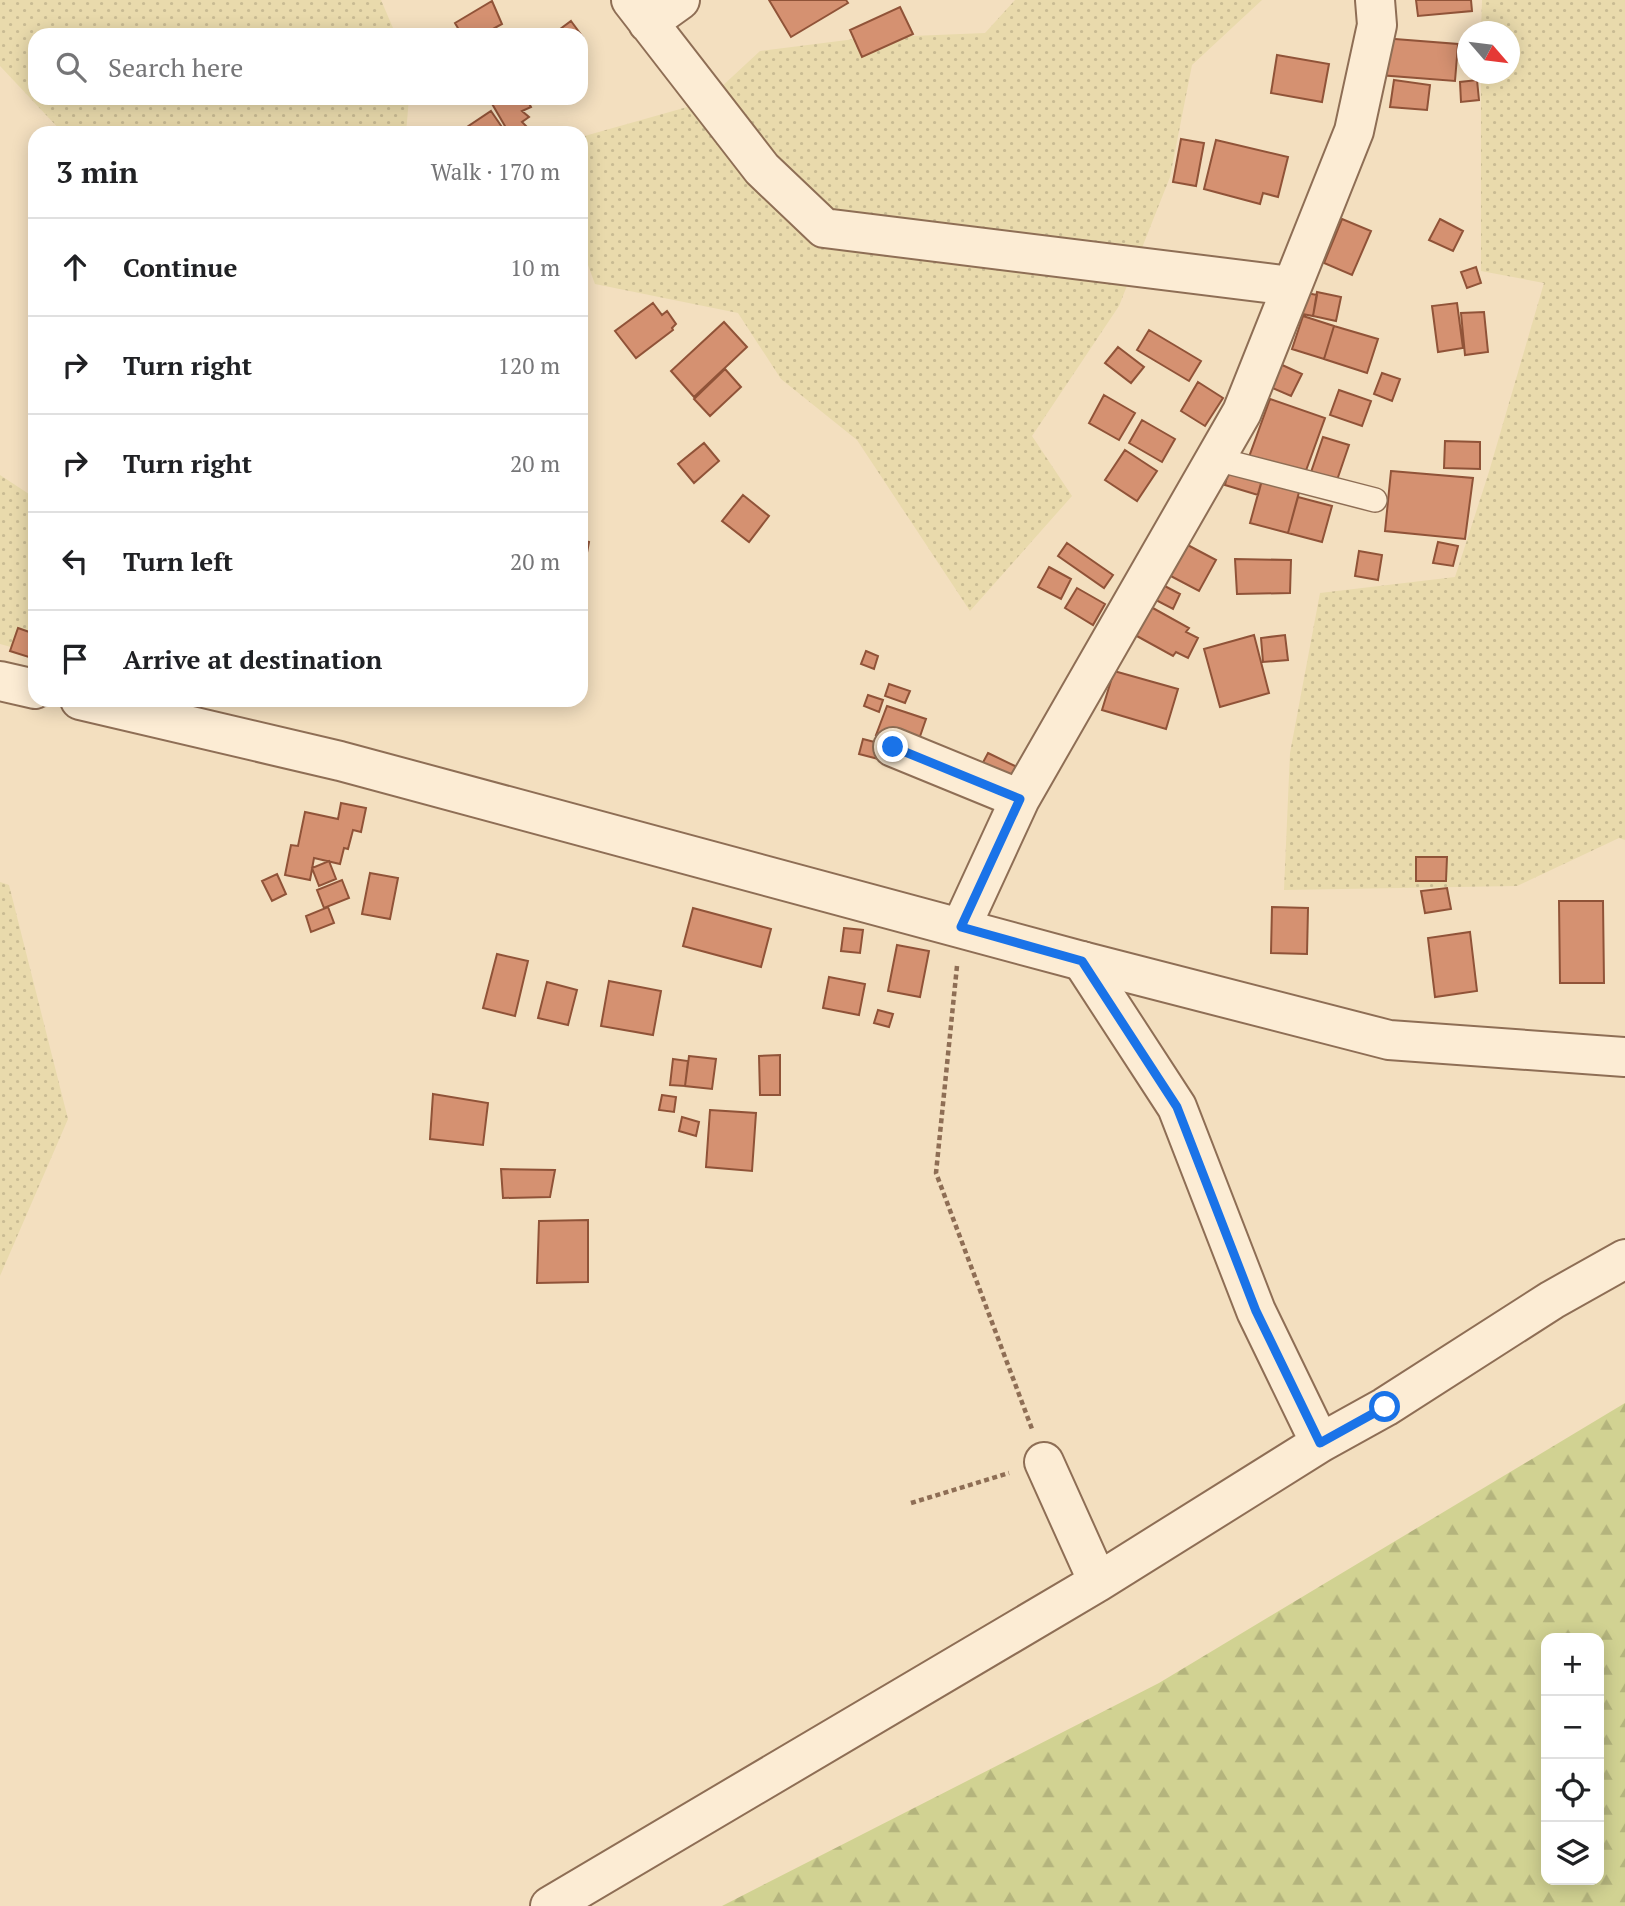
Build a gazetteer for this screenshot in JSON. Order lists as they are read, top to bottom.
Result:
{
  "north": "bottom right",
  "page": {
    "search": "Search here",
    "heading": ["3 min", "Walk · 170 m"],
    "list": [
      ["Continue", "10 m"],
      ["Turn right", "120 m"],
      ["Turn right", "20 m"],
      ["Turn left", "20 m"],
      "Arrive at destination"
    ],
    "map_buttons": ["+", "−"]
  }
}
